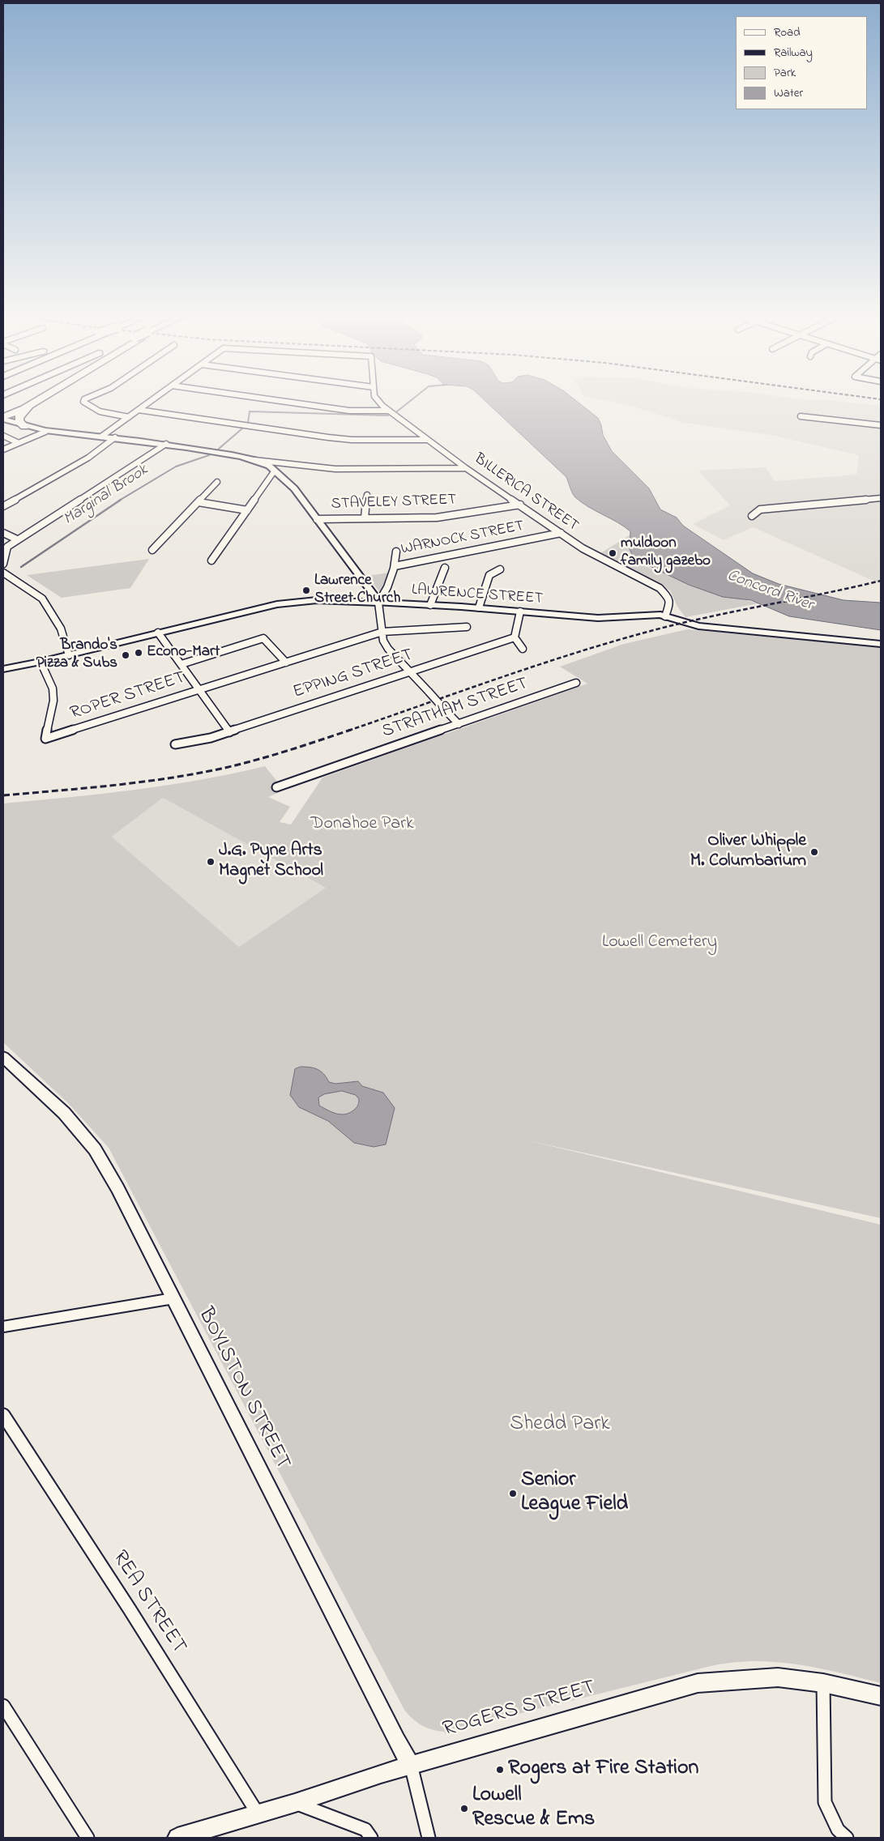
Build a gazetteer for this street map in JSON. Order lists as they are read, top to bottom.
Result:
{
  "streets": {
    "main road": ["LAWRENCE STREET", "BOYLSTON STREET", "ROGERS STREET"],
    "street": [
      "BILLERICA STREET",
      "STAVELEY STREET",
      "WARNOCK STREET",
      "EPPING STREET",
      "ROPER STREET",
      "STRATHAM STREET",
      "REA STREET"
    ]
  },
  "crossings": [
    ["BILLERICA STREET", "STAVELEY STREET"],
    ["BILLERICA STREET", "WARNOCK STREET"],
    ["BILLERICA STREET", "LAWRENCE STREET"],
    ["LAWRENCE STREET", "ROPER STREET"],
    ["BOYLSTON STREET", "ROGERS STREET"],
    ["REA STREET", "ROGERS STREET"]
  ],
  "water": ["Marginal Brook", "Concord River"],
  "parks": ["Donahoe Park", "Lowell Cemetery", "Shedd Park"],
  "places": [
    "muldoon family gazebo",
    "Lawrence Street Church",
    "Econo-Mart",
    "Brando's Pizza & Subs",
    "Oliver Whipple M. Columbarium",
    "J.G. Pyne Arts Magnet School",
    "Senior League Field",
    "Rogers at Fire Station",
    "Lowell Rescue & Ems"
  ],
  "legend": [
    "Road",
    "Railway",
    "Park",
    "Water"
  ]
}
